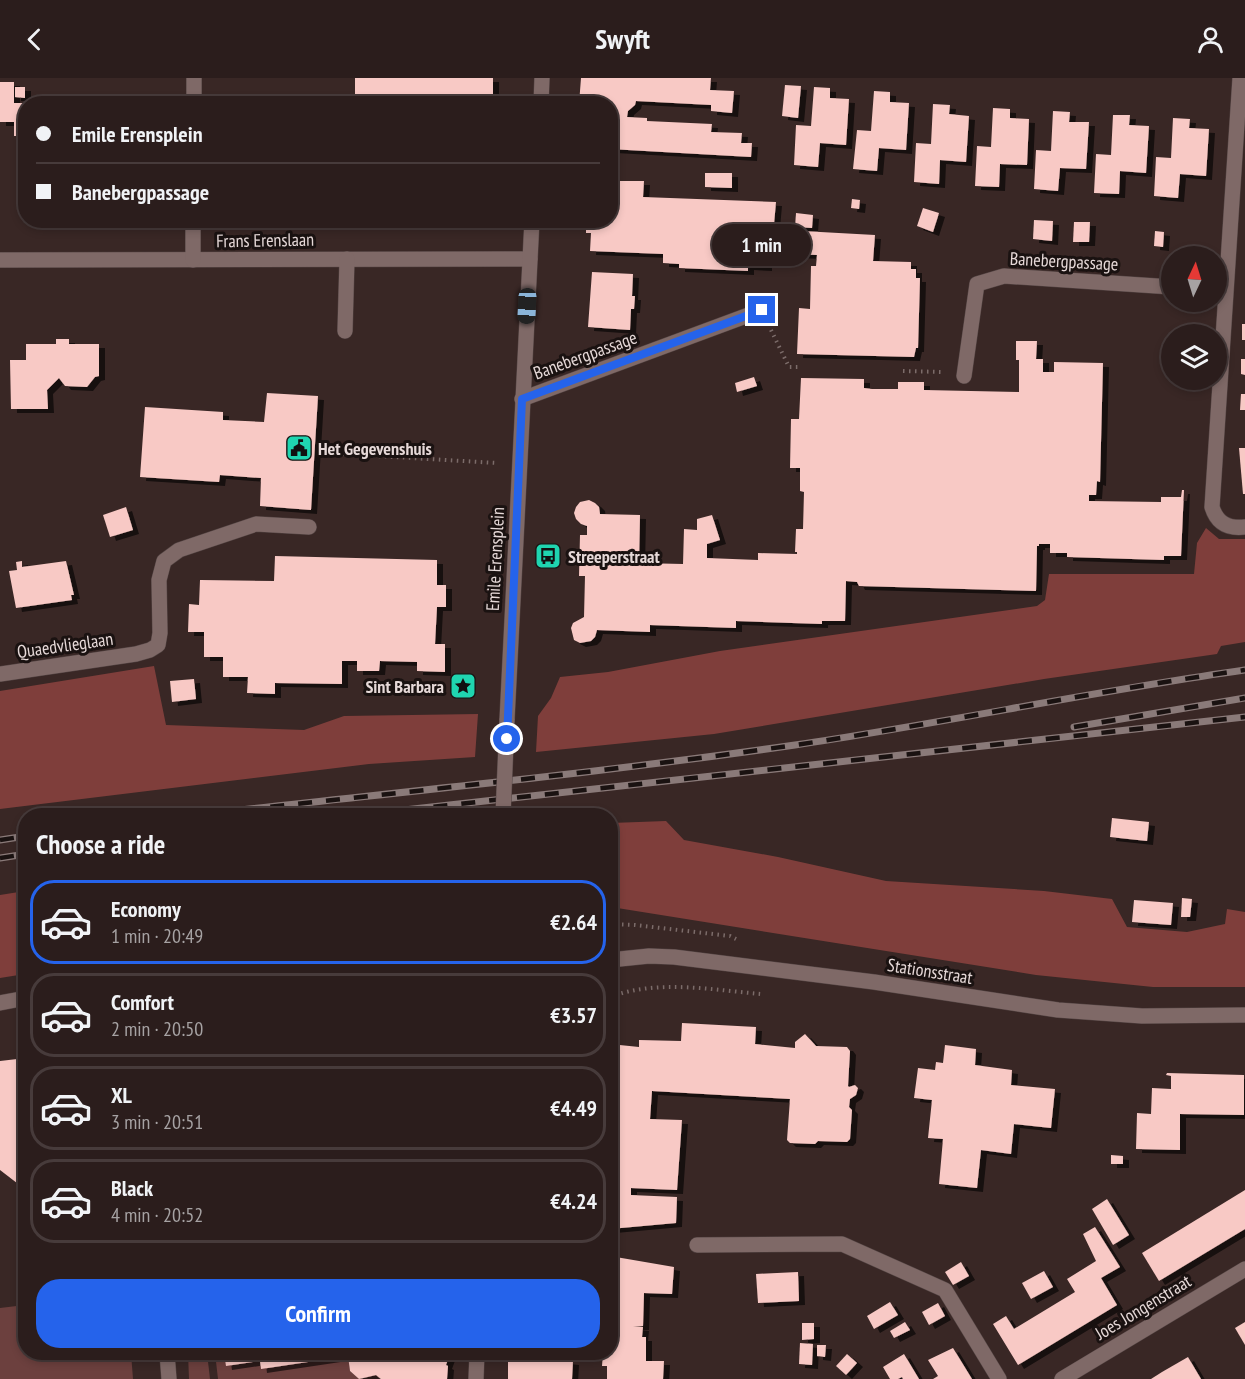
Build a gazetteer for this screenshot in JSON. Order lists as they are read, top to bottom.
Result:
{
  "streets": {
    "street": [
      "Frans Erenslaan",
      "Banebergpassage",
      "Emile Erensplein",
      "Quaedvlieglaan",
      "Stationsstraat",
      "Joes Jongenstraat"
    ]
  },
  "crossings": [
    ["Banebergpassage", "Emile Erensplein"]
  ],
  "places": {
    "public building": ["Het Gegevenshuis"],
    "bus stop": ["Streeperstraat"],
    "place": ["Sint Barbara"]
  },
  "north": "top",
  "page": {
    "header": "Swyft",
    "banner": ["Emile Erensplein", "Banebergpassage"],
    "bubble": "1 min",
    "heading": "Choose a ride",
    "list": [
      {
        "name": "Economy",
        "note": "1 min · 20:49",
        "value": "€2.64"
      },
      {
        "name": "Comfort",
        "note": "2 min · 20:50",
        "value": "€3.57"
      },
      {
        "name": "XL",
        "note": "3 min · 20:51",
        "value": "€4.49"
      },
      {
        "name": "Black",
        "note": "4 min · 20:52",
        "value": "€4.24"
      }
    ],
    "buttons": "Confirm"
  }
}
